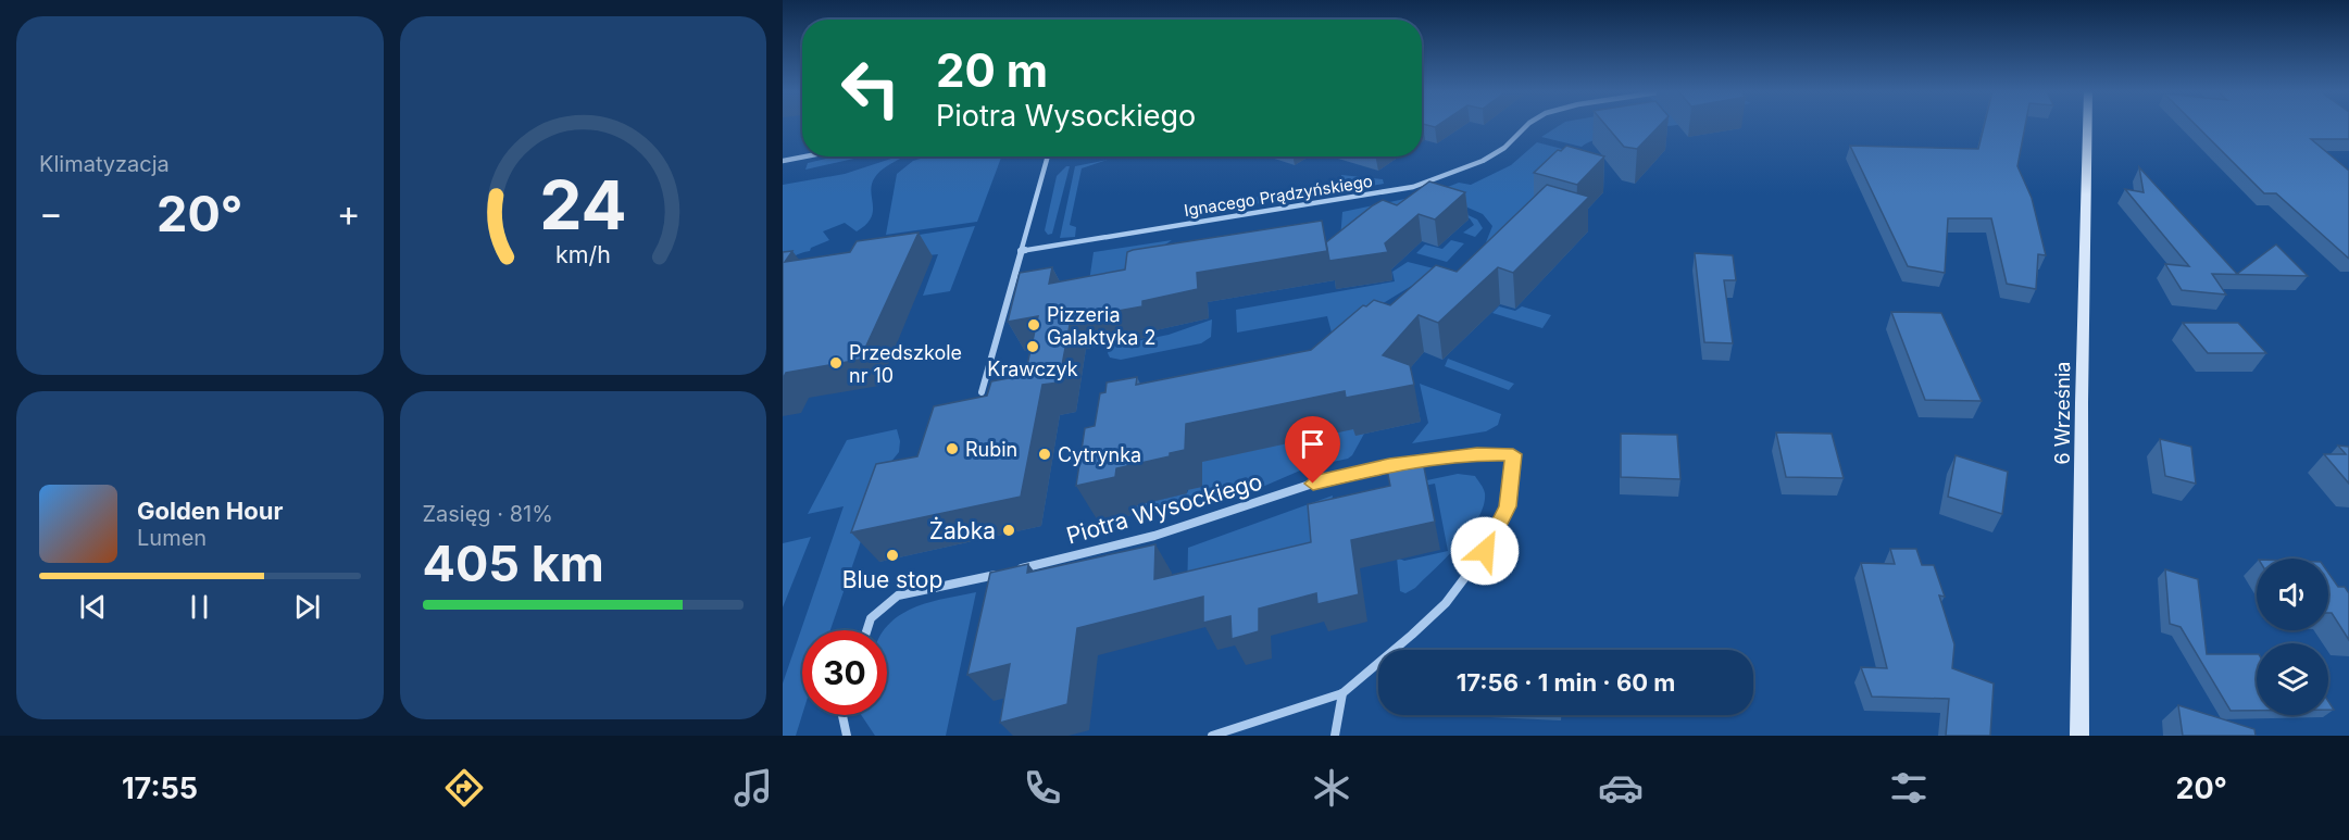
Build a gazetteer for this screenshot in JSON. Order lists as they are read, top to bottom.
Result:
{
  "streets": {
    "street": ["Ignacego Prądzyńskiego", "6 Września", "Piotra Wysockiego"]
  },
  "places": [
    "Pizzeria Galaktyka 2",
    "Krawczyk",
    "Przedszkole nr 10",
    "Rubin",
    "Cytrynka",
    "Żabka",
    "Blue stop"
  ],
  "page": {
    "tile": [
      "Klimatyzacja",
      ["Zasięg · 81%", "405 km"]
    ],
    "turn": ["20 m", "Piotra Wysockiego"],
    "heat": ["−", "20°", "+"],
    "song": ["Golden Hour", "Lumen"],
    "limit": "30",
    "trip": "17:56 · 1 min · 60 m",
    "tabs": ["17:55", "20°"],
    "gauge": ["24", "km/h"]
  }
}
